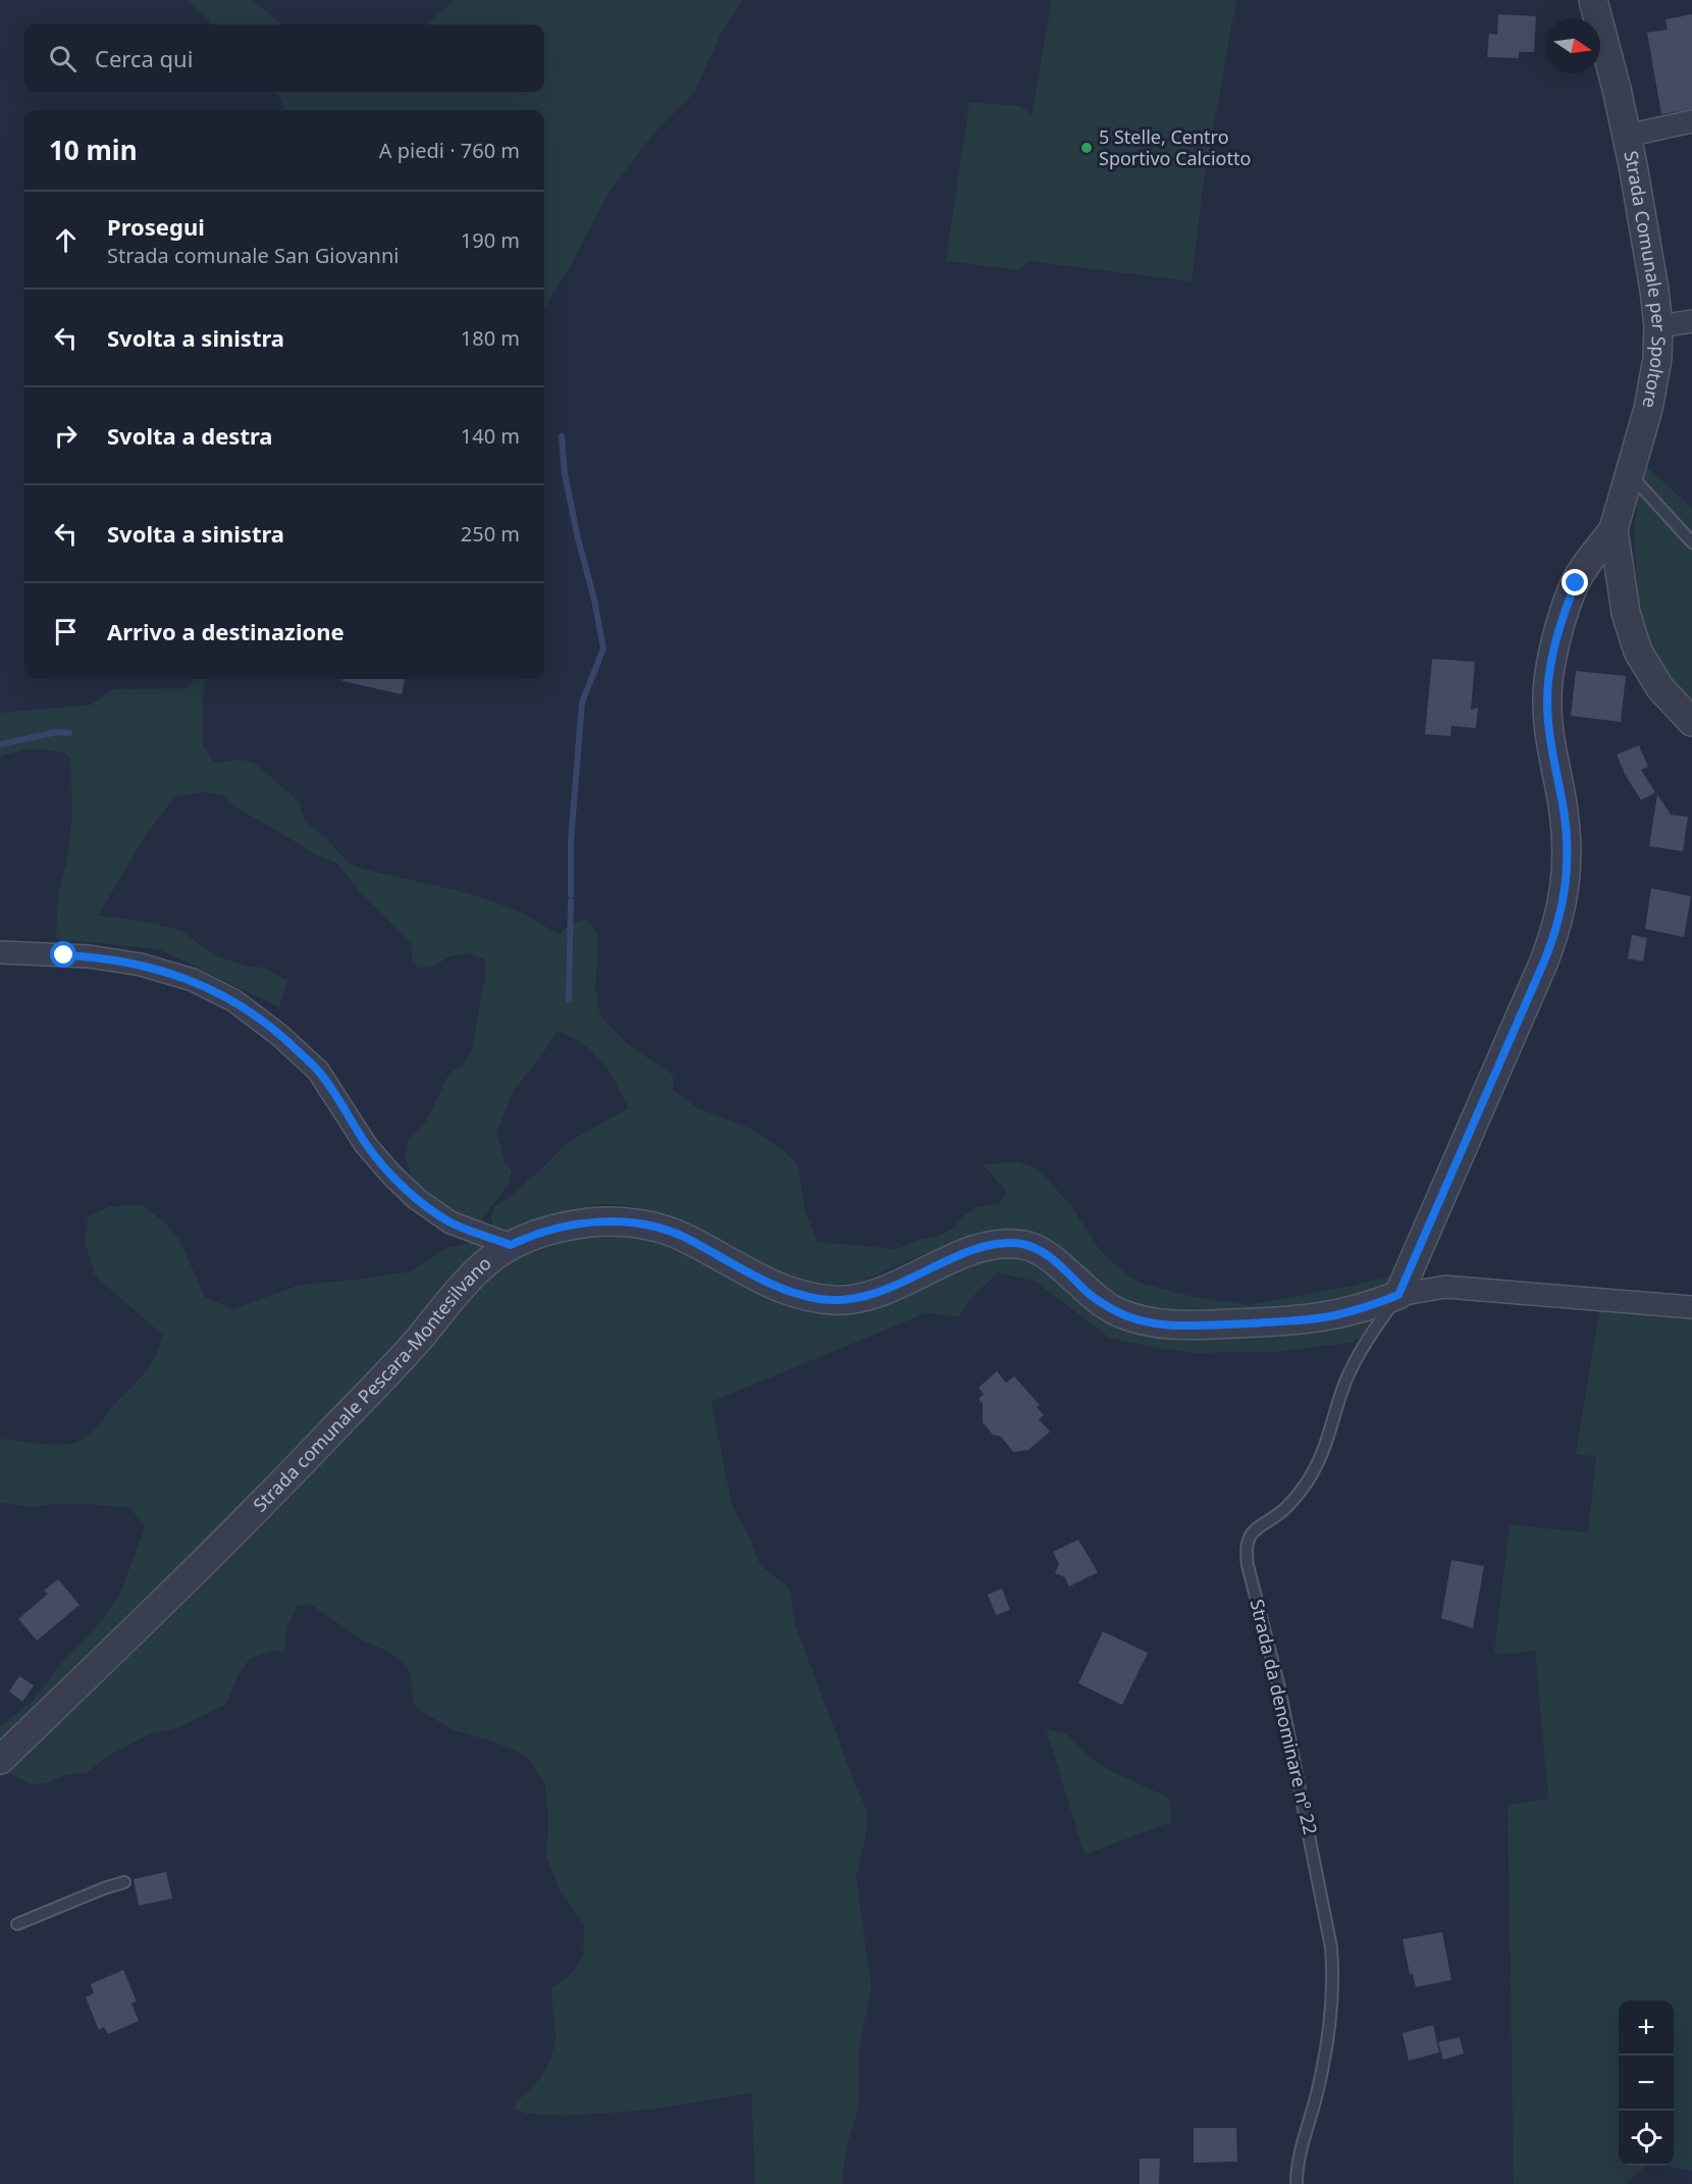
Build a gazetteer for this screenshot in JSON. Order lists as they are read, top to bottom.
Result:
{
  "streets": {
    "street": ["Strada Comunale per Spoltore", "Strada comunale Pescara-Montesilvano"],
    "lane": ["Strada da denominare nº 22"]
  },
  "crossings": [
    ["Strada comunale Pescara-Montesilvano", "Strada da denominare nº 22"]
  ],
  "places": ["5 Stelle, Centro Sportivo Calciotto"],
  "north": "right",
  "page": {
    "search": "Cerca qui",
    "heading": ["10 min", "A piedi · 760 m"],
    "list": [
      ["Prosegui", "Strada comunale San Giovanni", "190 m"],
      ["Svolta a sinistra", "180 m"],
      ["Svolta a destra", "140 m"],
      ["Svolta a sinistra", "250 m"],
      "Arrivo a destinazione"
    ],
    "map_buttons": ["+", "−"]
  }
}
